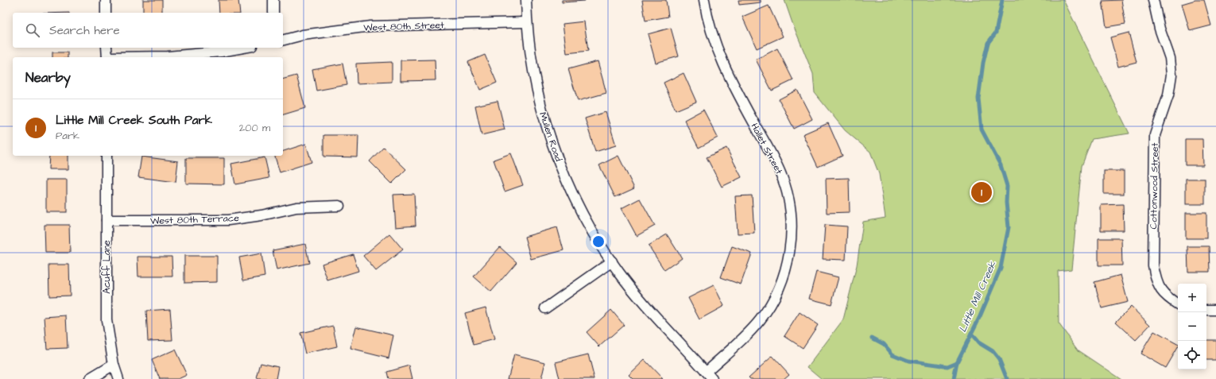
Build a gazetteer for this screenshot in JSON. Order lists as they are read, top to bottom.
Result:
{
  "streets": {
    "street": [
      "West 80th Street",
      "Mullen Road",
      "Hallet Street",
      "Cottonwood Street",
      "West 80th Terrace",
      "Acuff Lane"
    ]
  },
  "crossings": [
    ["West 80th Street", "Mullen Road"],
    ["Mullen Road", "Hallet Street"],
    ["West 80th Terrace", "Acuff Lane"]
  ],
  "water": ["Little Mill Creek"],
  "page": {
    "search": "Search here",
    "heading": "Nearby",
    "list": [
      {
        "mark": "1",
        "name": "Little Mill Creek South Park",
        "note": "Park",
        "value": "200 m"
      }
    ],
    "pins": "1",
    "map_buttons": ["+", "−"]
  }
}
